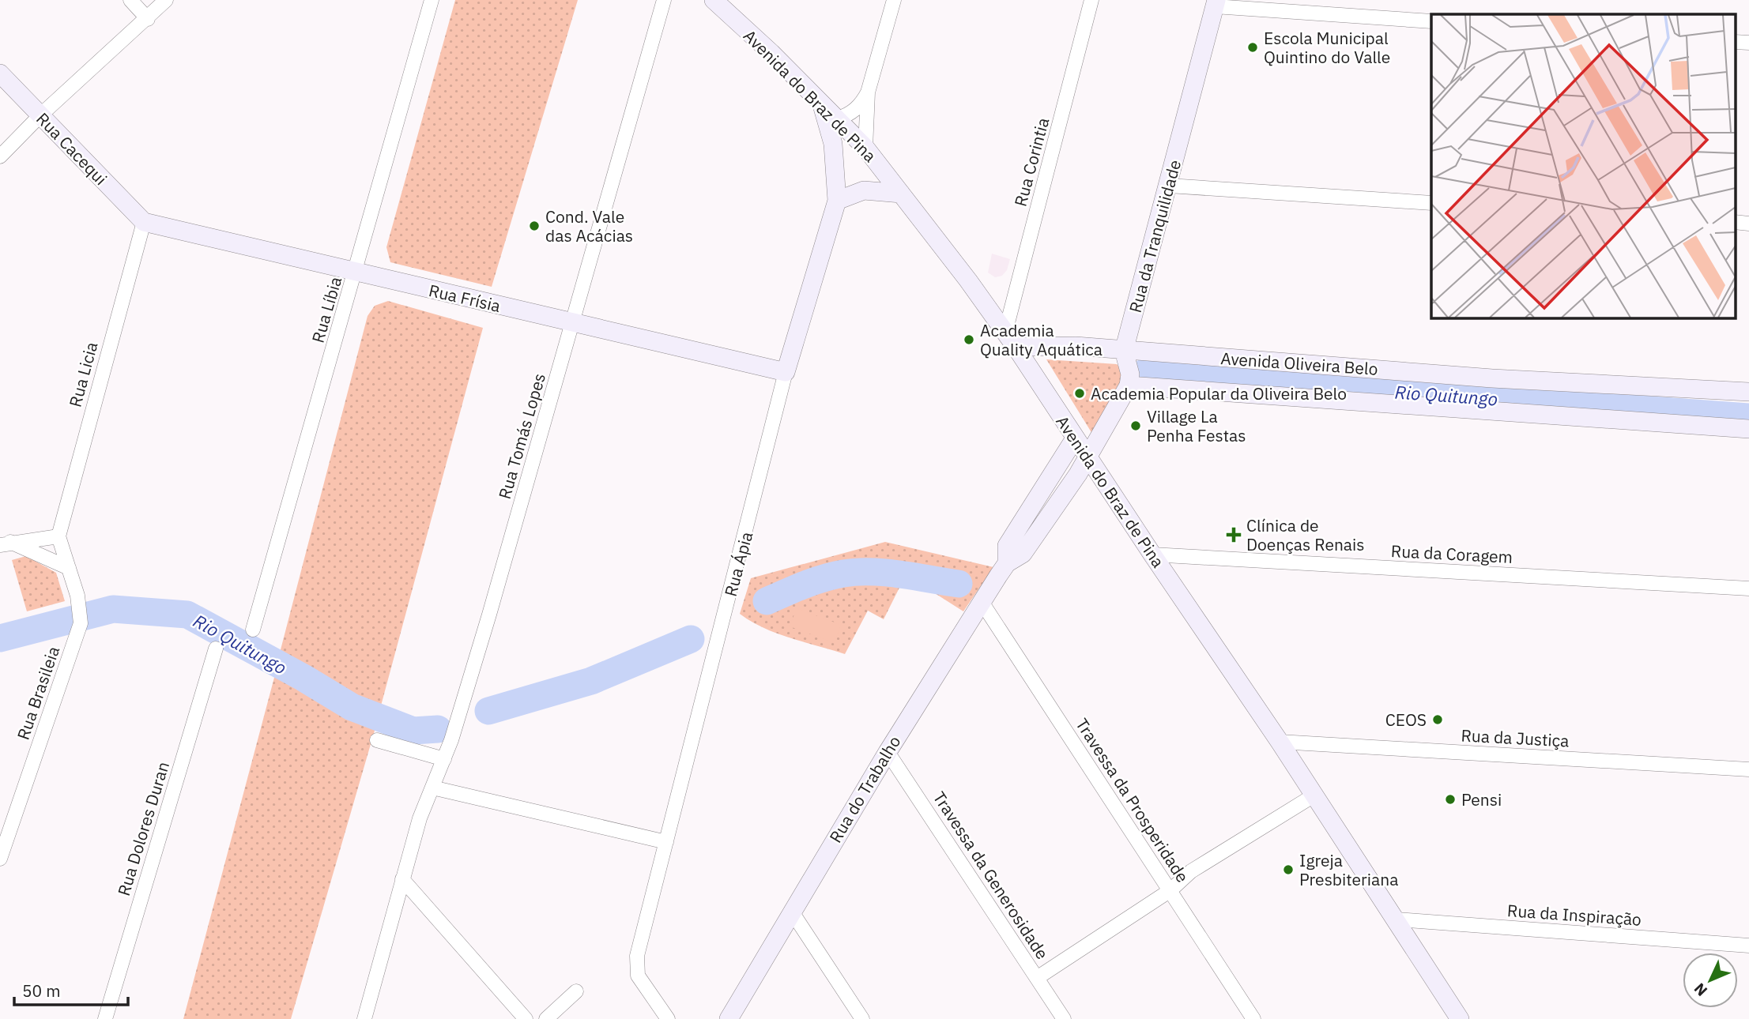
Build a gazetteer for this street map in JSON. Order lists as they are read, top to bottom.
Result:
{
  "streets": {
    "street": [
      "Avenida do Braz de Pina",
      "Rua Cacequi",
      "Rua Corintia",
      "Rua da Tranquilidade",
      "Rua Frísia",
      "Rua Líbia",
      "Avenida Oliveira Belo",
      "Rua Licia",
      "Rua Tomás Lopes",
      "Rua da Coragem",
      "Rua Ápia",
      "Rua Brasileia",
      "Rua da Justiça",
      "Rua do Trabalho",
      "Travessa da Prosperidade",
      "Rua Dolores Duran",
      "Travessa da Generosidade",
      "Rua da Inspiração"
    ]
  },
  "crossings": [
    ["Avenida do Braz de Pina", "Rua Corintia"],
    ["Avenida do Braz de Pina", "Avenida Oliveira Belo"],
    ["Avenida do Braz de Pina", "Rua da Coragem"],
    ["Avenida do Braz de Pina", "Rua Ápia"],
    ["Avenida do Braz de Pina", "Rua da Justiça"],
    ["Avenida do Braz de Pina", "Rua do Trabalho"],
    ["Avenida do Braz de Pina", "Rua da Inspiração"],
    ["Rua Cacequi", "Rua Frísia"],
    ["Rua Cacequi", "Rua Licia"],
    ["Rua Corintia", "Avenida Oliveira Belo"],
    ["Rua da Tranquilidade", "Avenida Oliveira Belo"],
    ["Rua Frísia", "Rua Líbia"],
    ["Rua Frísia", "Rua Licia"],
    ["Rua Frísia", "Rua Tomás Lopes"],
    ["Rua Frísia", "Rua Ápia"],
    ["Rua Licia", "Rua Brasileia"],
    ["Rua do Trabalho", "Travessa da Prosperidade"],
    ["Rua do Trabalho", "Travessa da Generosidade"]
  ],
  "water": ["Rio Quitungo"],
  "places": {
    "other": [
      "Escola Municipal Quintino do Valle",
      "Cond. Vale das Acácias",
      "Academia Quality Aquática",
      "Academia Popular da Oliveira Belo",
      "Village La Penha Festas",
      "CEOS",
      "Pensi",
      "Igreja Presbiteriana"
    ],
    "health": ["Clínica de Doenças Renais"]
  },
  "scale_bar": "50 m",
  "north": "bottom left"
}
